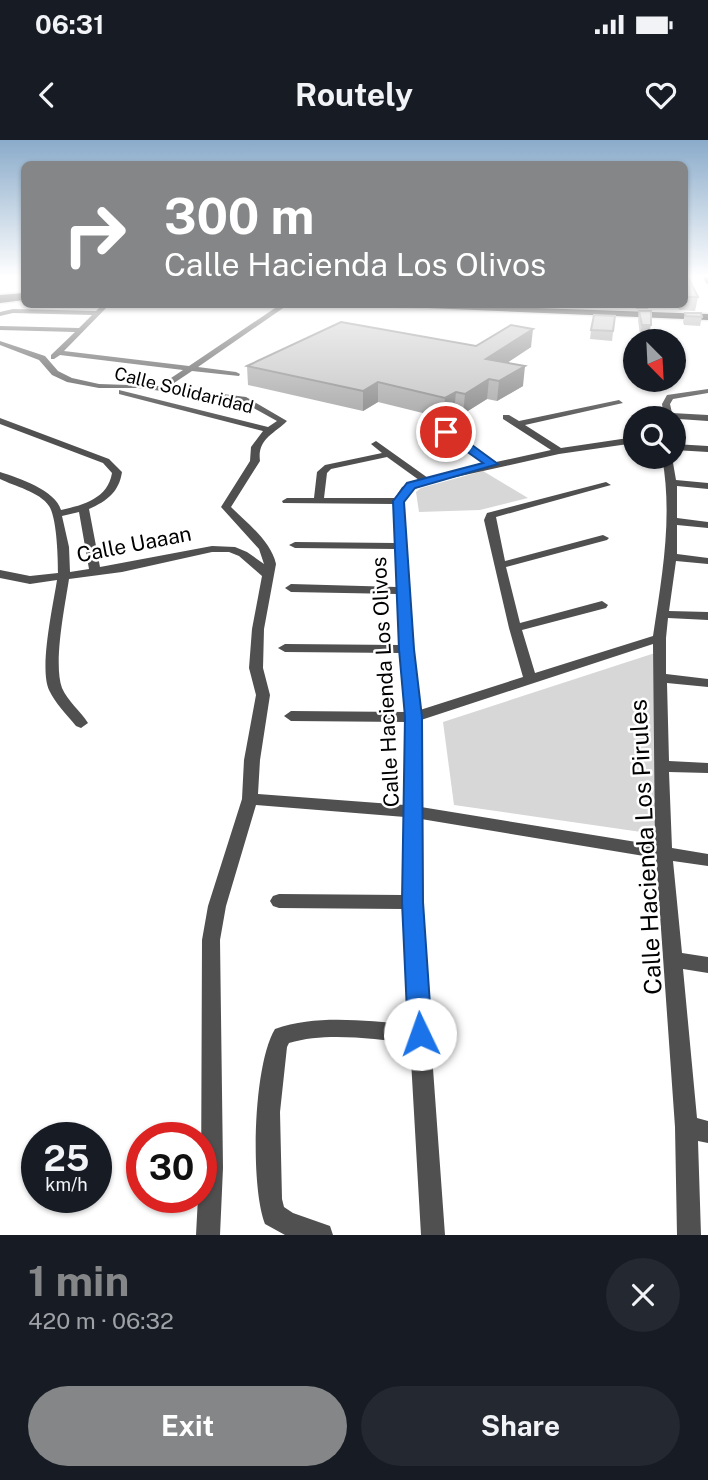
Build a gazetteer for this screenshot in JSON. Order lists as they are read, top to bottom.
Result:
{
  "streets": {
    "street": [
      "Calle Solidaridad",
      "Calle Uaaan",
      "Calle Hacienda Los Olivos",
      "Calle Hacienda Los Pirules"
    ]
  },
  "crossings": [
    ["Calle Solidaridad", "Calle Uaaan"]
  ],
  "north": "bottom right",
  "page": {
    "status": "06:31",
    "header": "Routely",
    "turn": ["300 m", "Calle Hacienda Los Olivos"],
    "speed": "25 km/h",
    "limit": "30",
    "heading": ["1 min", "420 m · 06:32"],
    "buttons": ["Exit", "Share"]
  }
}
